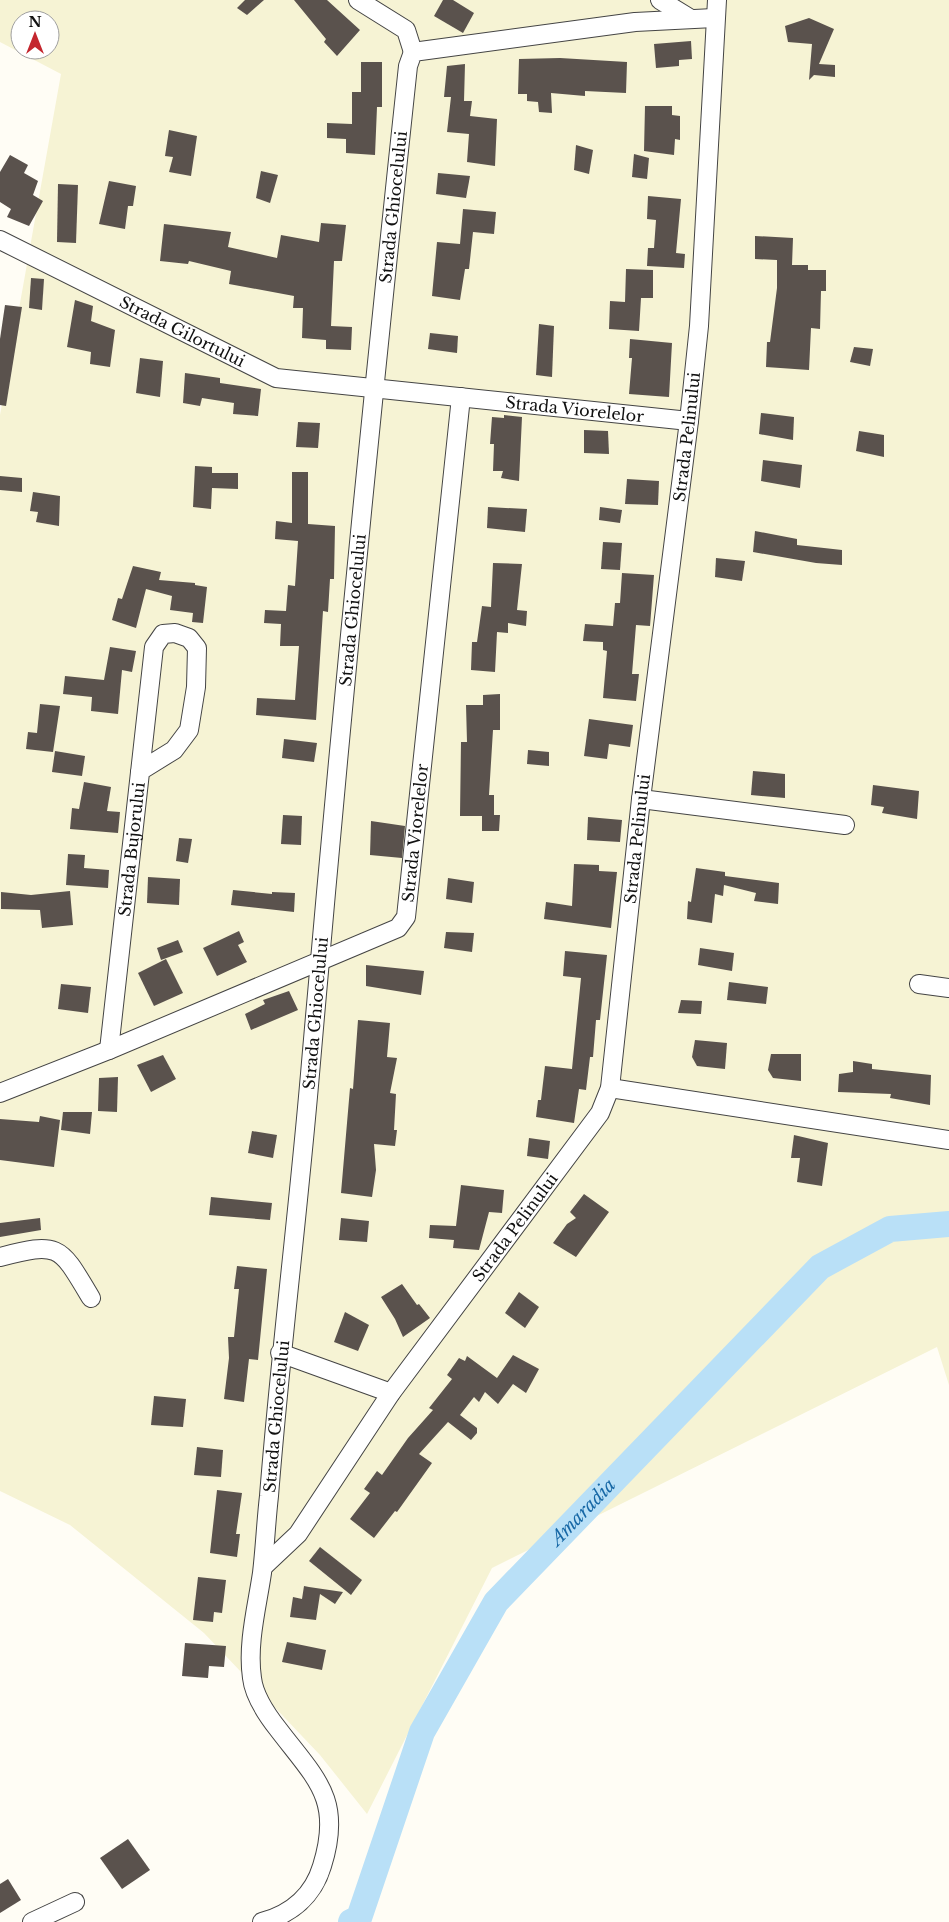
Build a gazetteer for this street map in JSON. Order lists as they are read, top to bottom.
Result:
{
  "streets": {
    "street": [
      "Strada Ghiocelului",
      "Strada Gilortului",
      "Strada Viorelelor",
      "Strada Pelinului",
      "Strada Bujorului"
    ]
  },
  "crossings": [
    ["Strada Ghiocelului", "Strada Gilortului"],
    ["Strada Ghiocelului", "Strada Viorelelor"],
    ["Strada Ghiocelului", "Strada Pelinului"],
    ["Strada Gilortului", "Strada Viorelelor"],
    ["Strada Viorelelor", "Strada Pelinului"],
    ["Strada Viorelelor", "Strada Bujorului"]
  ],
  "water": ["Amaradia"],
  "north": "top"
}
